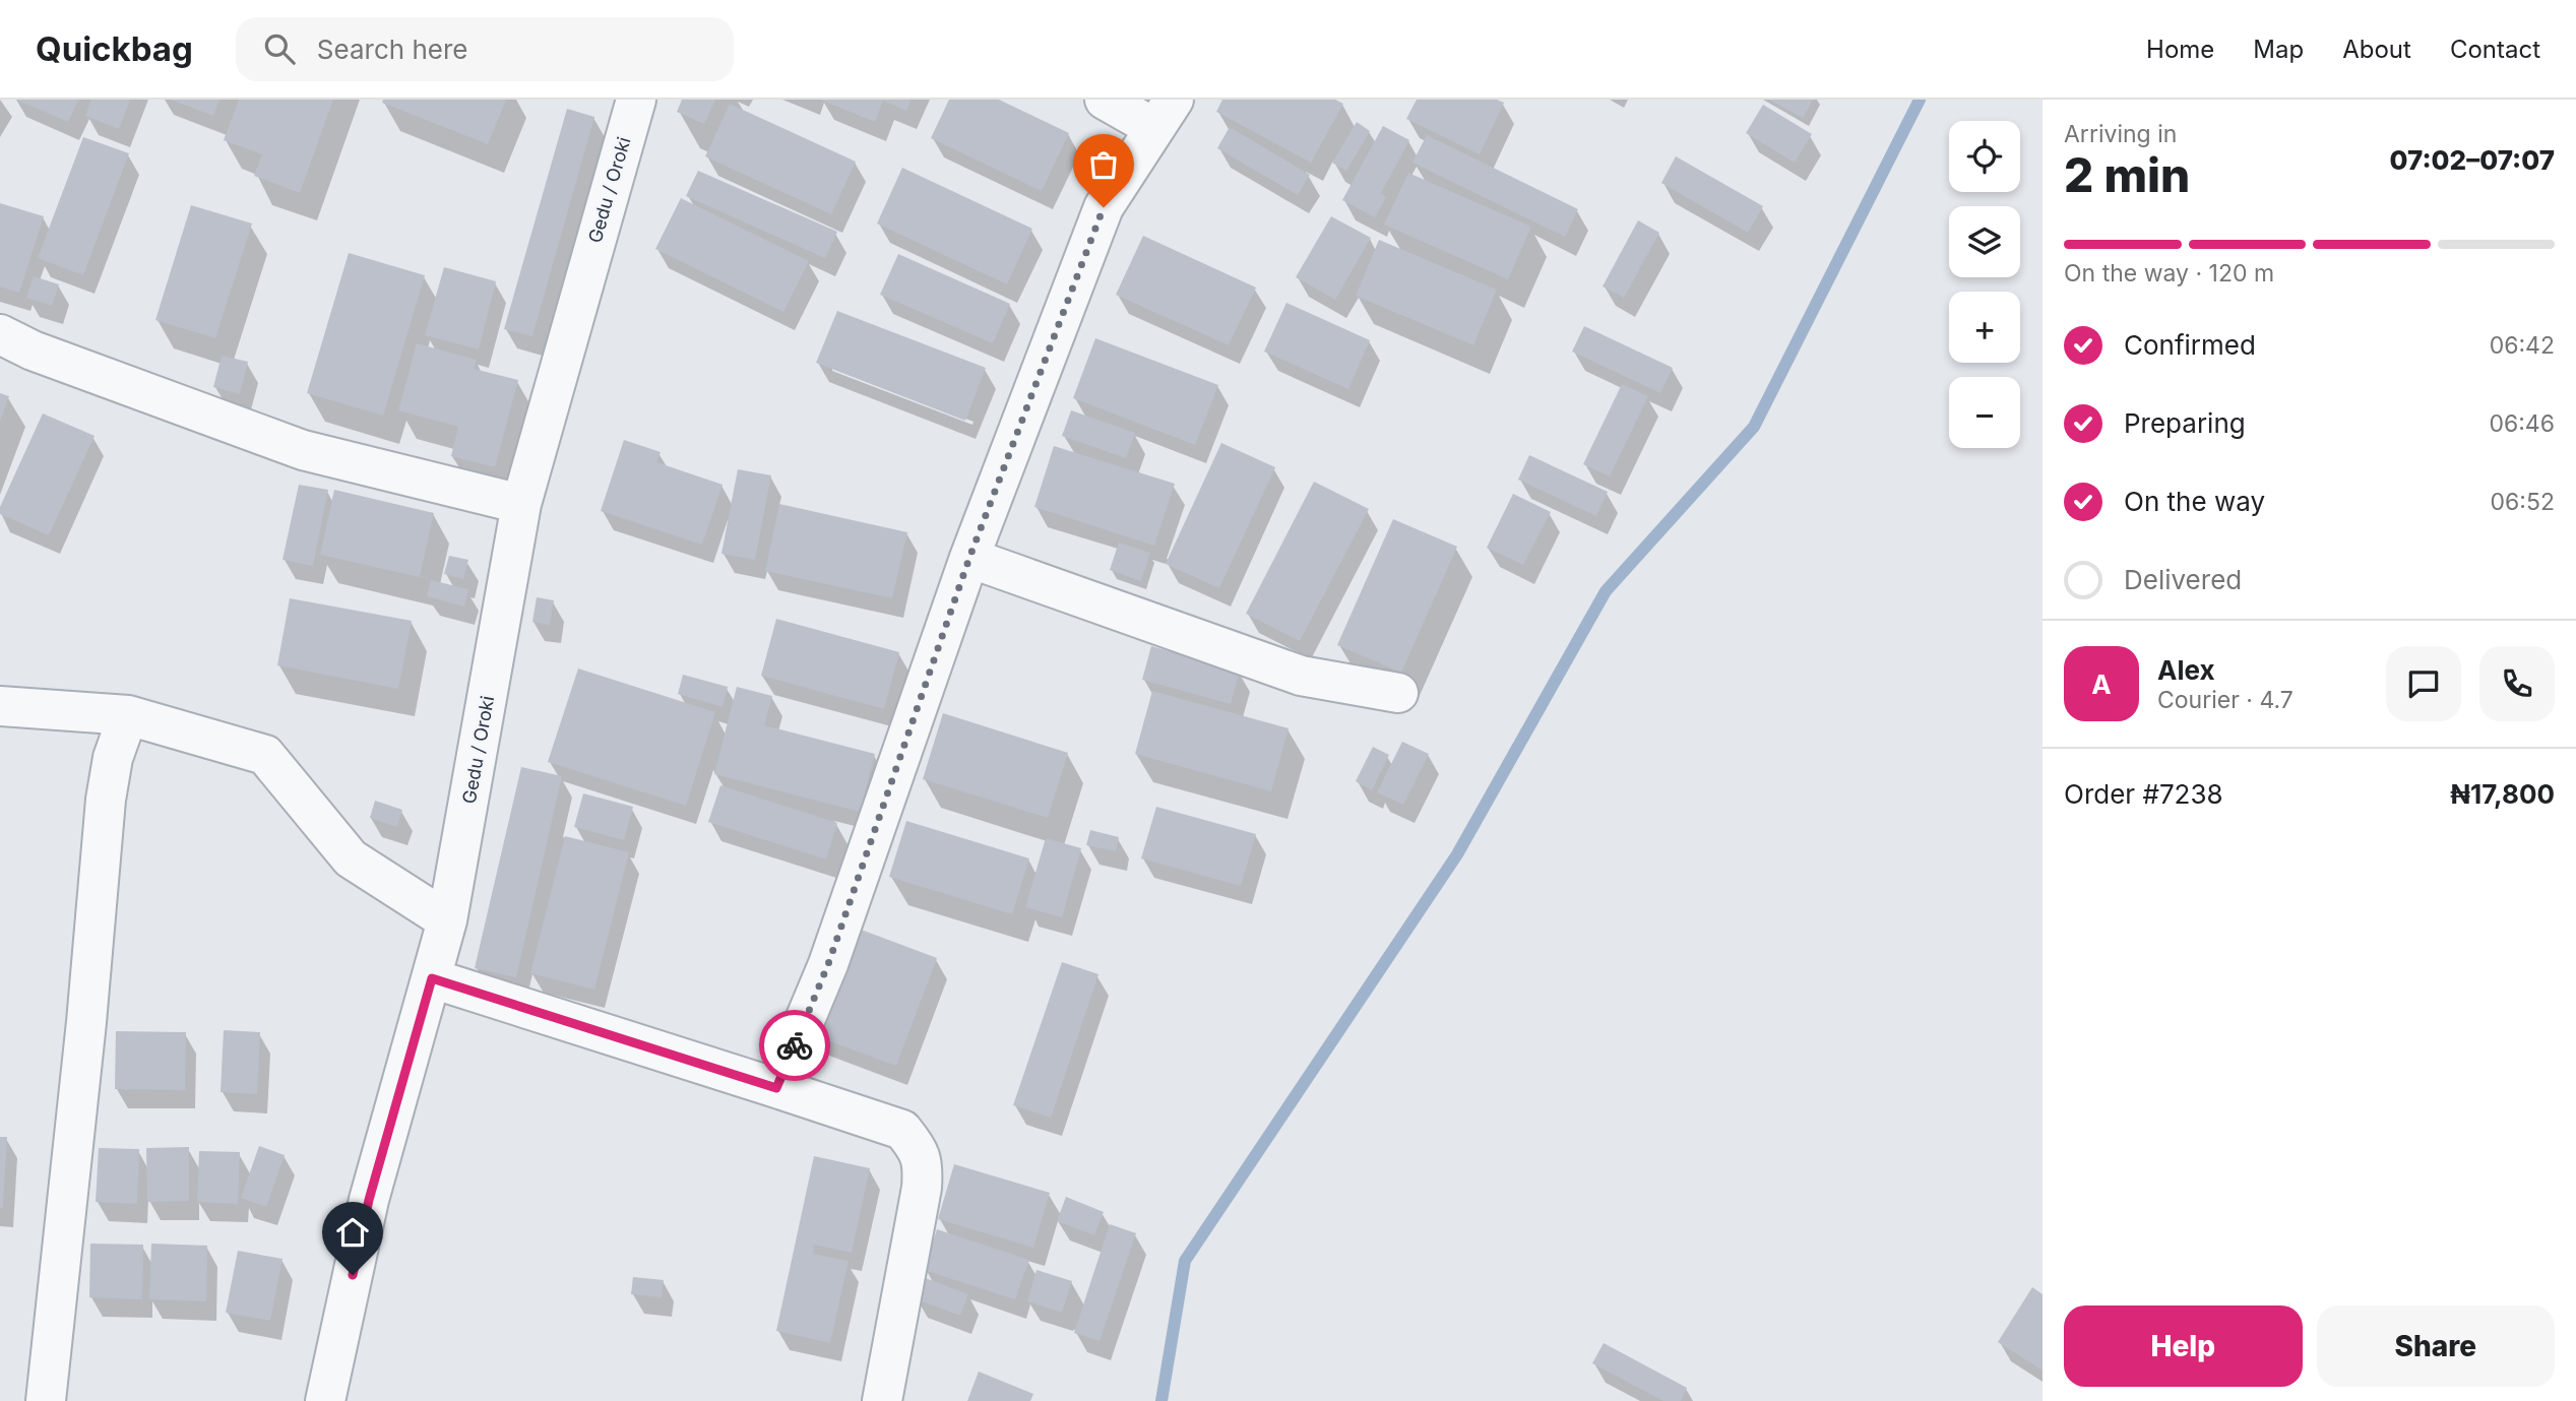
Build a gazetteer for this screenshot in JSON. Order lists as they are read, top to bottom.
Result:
{
  "streets": {
    "street": ["Gedu / Oroki"]
  },
  "page": {
    "header": "Quickbag",
    "search": "Search here",
    "nav": [
      "Home",
      "Map",
      "About",
      "Contact"
    ],
    "heading": ["2 min", "Arriving in", "07:02–07:07"],
    "panel": [
      "Alex",
      "Courier · 4.7",
      "Order #7238",
      "₦17,800"
    ],
    "map_buttons": ["+", "−"],
    "bar": "On the way · 120 m",
    "list": [
      ["Confirmed", "06:42"],
      ["Preparing", "06:46"],
      ["On the way", "06:52"],
      "Delivered"
    ],
    "round": "A",
    "buttons": ["Help", "Share"]
  }
}
